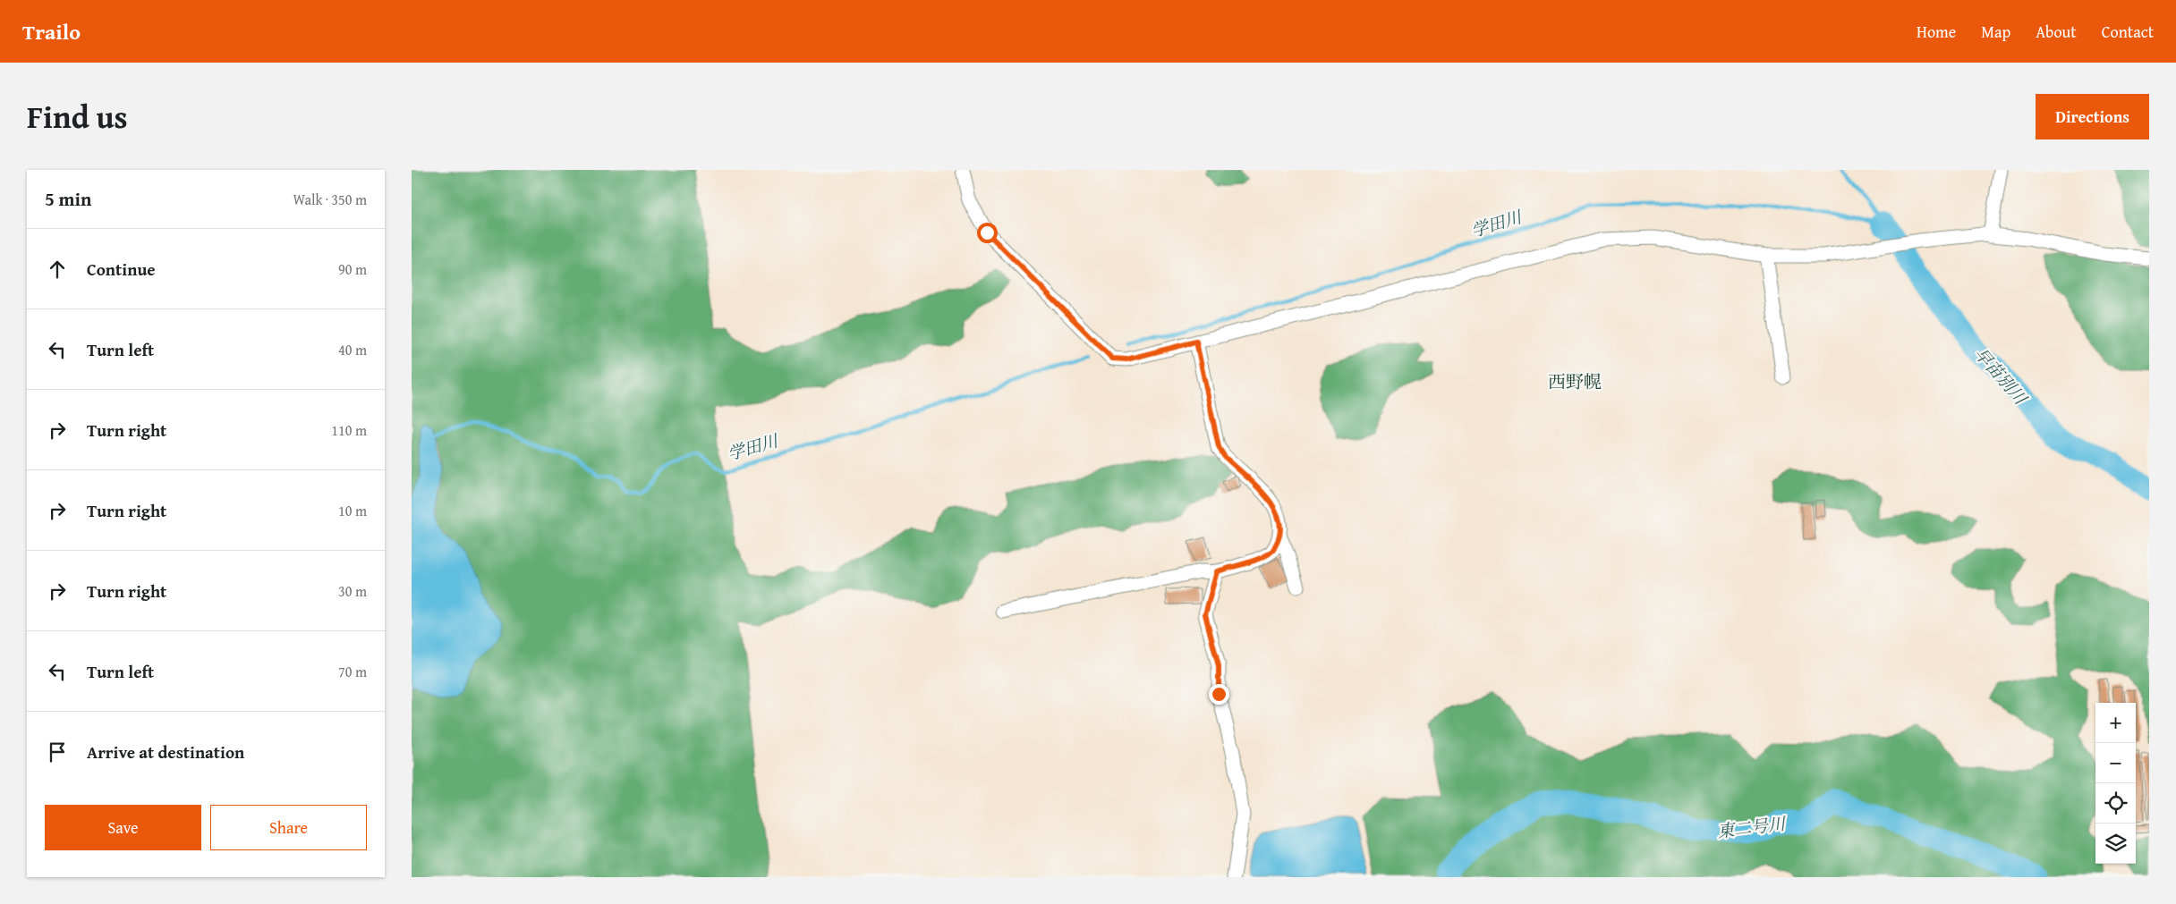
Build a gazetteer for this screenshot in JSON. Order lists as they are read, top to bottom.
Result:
{
  "districts": ["西野幌"],
  "water": ["学田川", "早苗別川", "東二号川"],
  "page": {
    "header": "Trailo",
    "nav": [
      "Home",
      "Map",
      "About",
      "Contact"
    ],
    "title": "Find us",
    "buttons": [
      "Directions",
      ["Save", "Share"]
    ],
    "heading": ["5 min", "Walk · 350 m"],
    "list": [
      ["Continue", "90 m"],
      ["Turn left", "40 m"],
      ["Turn right", "110 m"],
      ["Turn right", "10 m"],
      ["Turn right", "30 m"],
      ["Turn left", "70 m"],
      "Arrive at destination"
    ],
    "map_buttons": ["+", "−"]
  }
}
